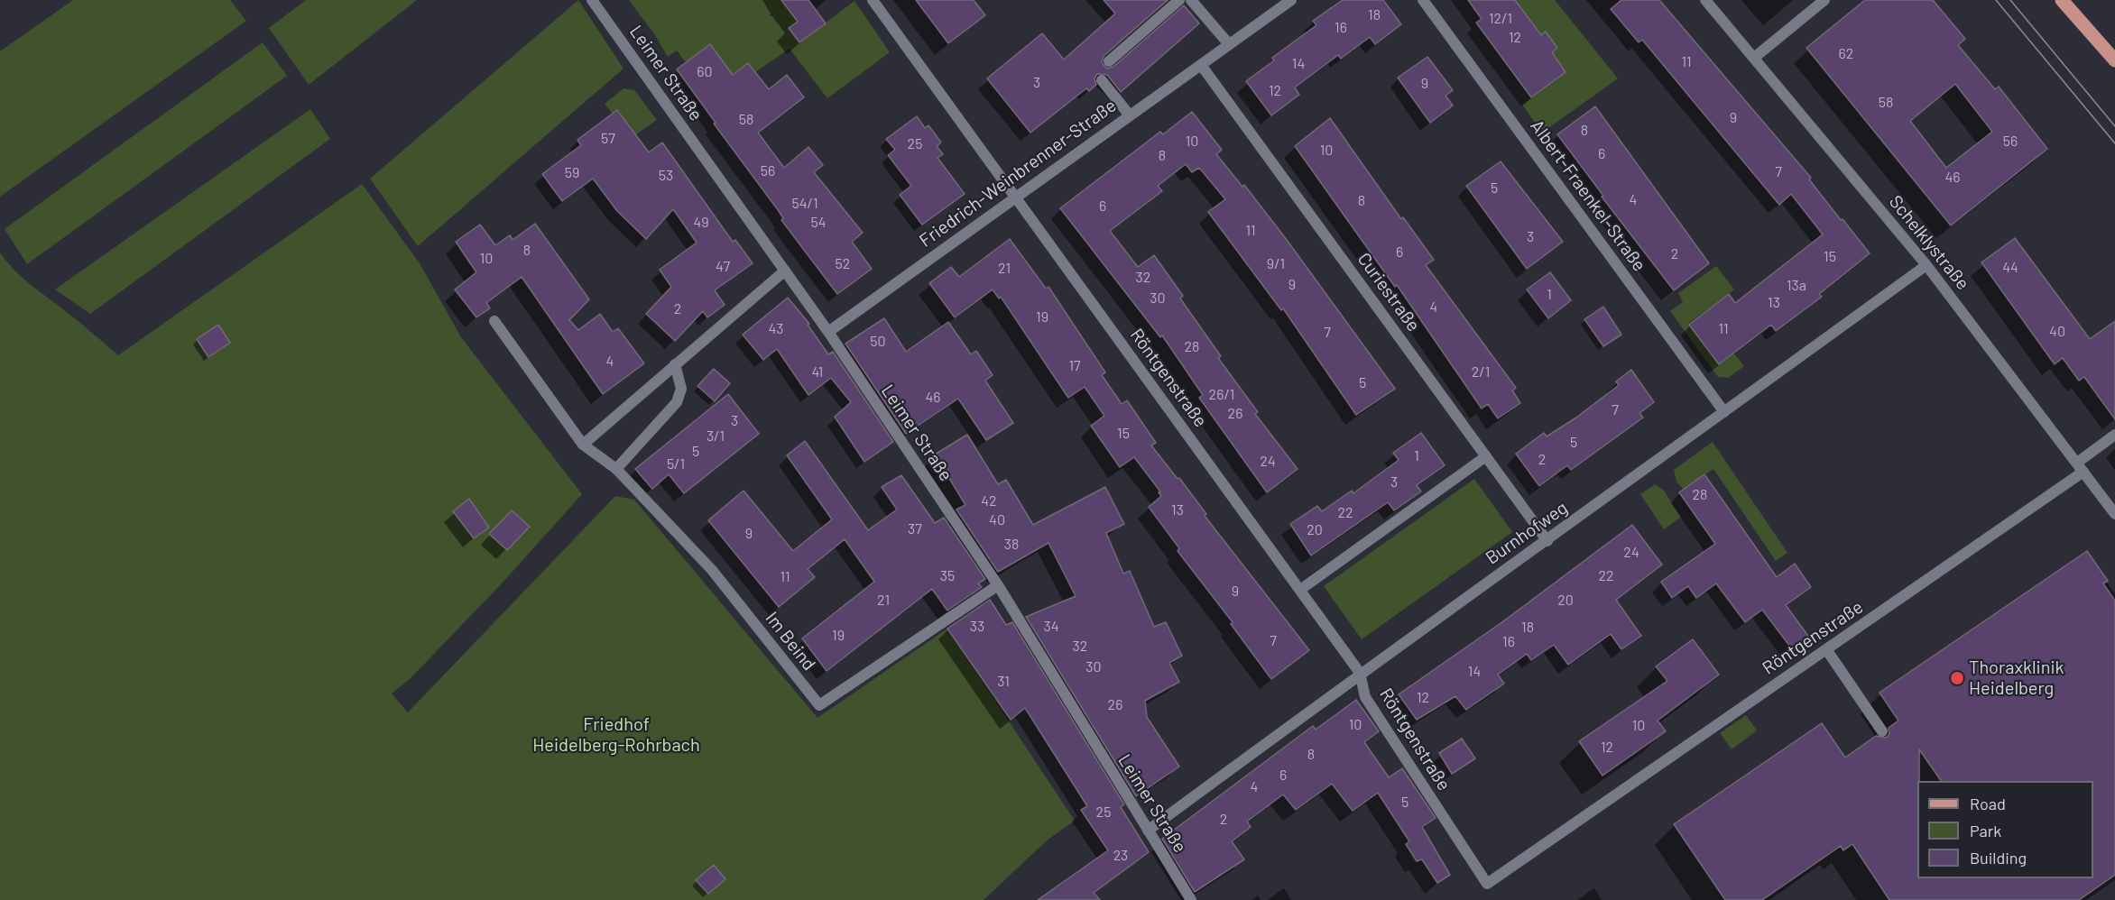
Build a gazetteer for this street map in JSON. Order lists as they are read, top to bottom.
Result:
{
  "streets": {
    "street": [
      "Leimer Straße",
      "Friedrich-Weinbrenner-Straße",
      "Albert-Fraenkel-Straße",
      "Schelklystraße",
      "Curiestraße",
      "Röntgenstraße",
      "Burnhofweg",
      "Im Beind"
    ]
  },
  "crossings": [
    ["Leimer Straße", "Friedrich-Weinbrenner-Straße"],
    ["Leimer Straße", "Burnhofweg"],
    ["Leimer Straße", "Im Beind"],
    ["Friedrich-Weinbrenner-Straße", "Curiestraße"],
    ["Friedrich-Weinbrenner-Straße", "Röntgenstraße"],
    ["Albert-Fraenkel-Straße", "Burnhofweg"],
    ["Schelklystraße", "Röntgenstraße"],
    ["Schelklystraße", "Burnhofweg"],
    ["Curiestraße", "Burnhofweg"],
    ["Röntgenstraße", "Burnhofweg"]
  ],
  "parks": ["Friedhof Heidelberg-Rohrbach"],
  "places": ["Thoraxklinik Heidelberg"],
  "house_numbers": [
    "18",
    "12/1",
    "16",
    "12",
    "62",
    "11",
    "14",
    "60",
    "3",
    "9",
    "12",
    "58",
    "9",
    "58",
    "8",
    "57",
    "10",
    "56",
    "25",
    "10",
    "6",
    "8",
    "56",
    "7",
    "59",
    "53",
    "46",
    "5",
    "4",
    "8",
    "54/1",
    "6",
    "49",
    "54",
    "11",
    "3",
    "8",
    "6",
    "2",
    "15",
    "10",
    "52",
    "9/1",
    "47",
    "44",
    "21",
    "32",
    "9",
    "13a",
    "1",
    "30",
    "13",
    "4",
    "2",
    "19",
    "43",
    "11",
    "40",
    "7",
    "50",
    "28",
    "4",
    "17",
    "41",
    "2/1",
    "5",
    "26/1",
    "46",
    "7",
    "26",
    "3",
    "15",
    "3/1",
    "5",
    "5",
    "1",
    "2",
    "24",
    "5/1",
    "3",
    "28",
    "42",
    "13",
    "22",
    "40",
    "37",
    "20",
    "9",
    "38",
    "24",
    "35",
    "22",
    "11",
    "9",
    "21",
    "20",
    "33",
    "34",
    "18",
    "19",
    "7",
    "16",
    "32",
    "30",
    "14",
    "31",
    "12",
    "26",
    "10",
    "10",
    "12",
    "8",
    "6",
    "4",
    "5",
    "25",
    "2",
    "23"
  ],
  "legend": ["Road", "Park", "Building"]
}
